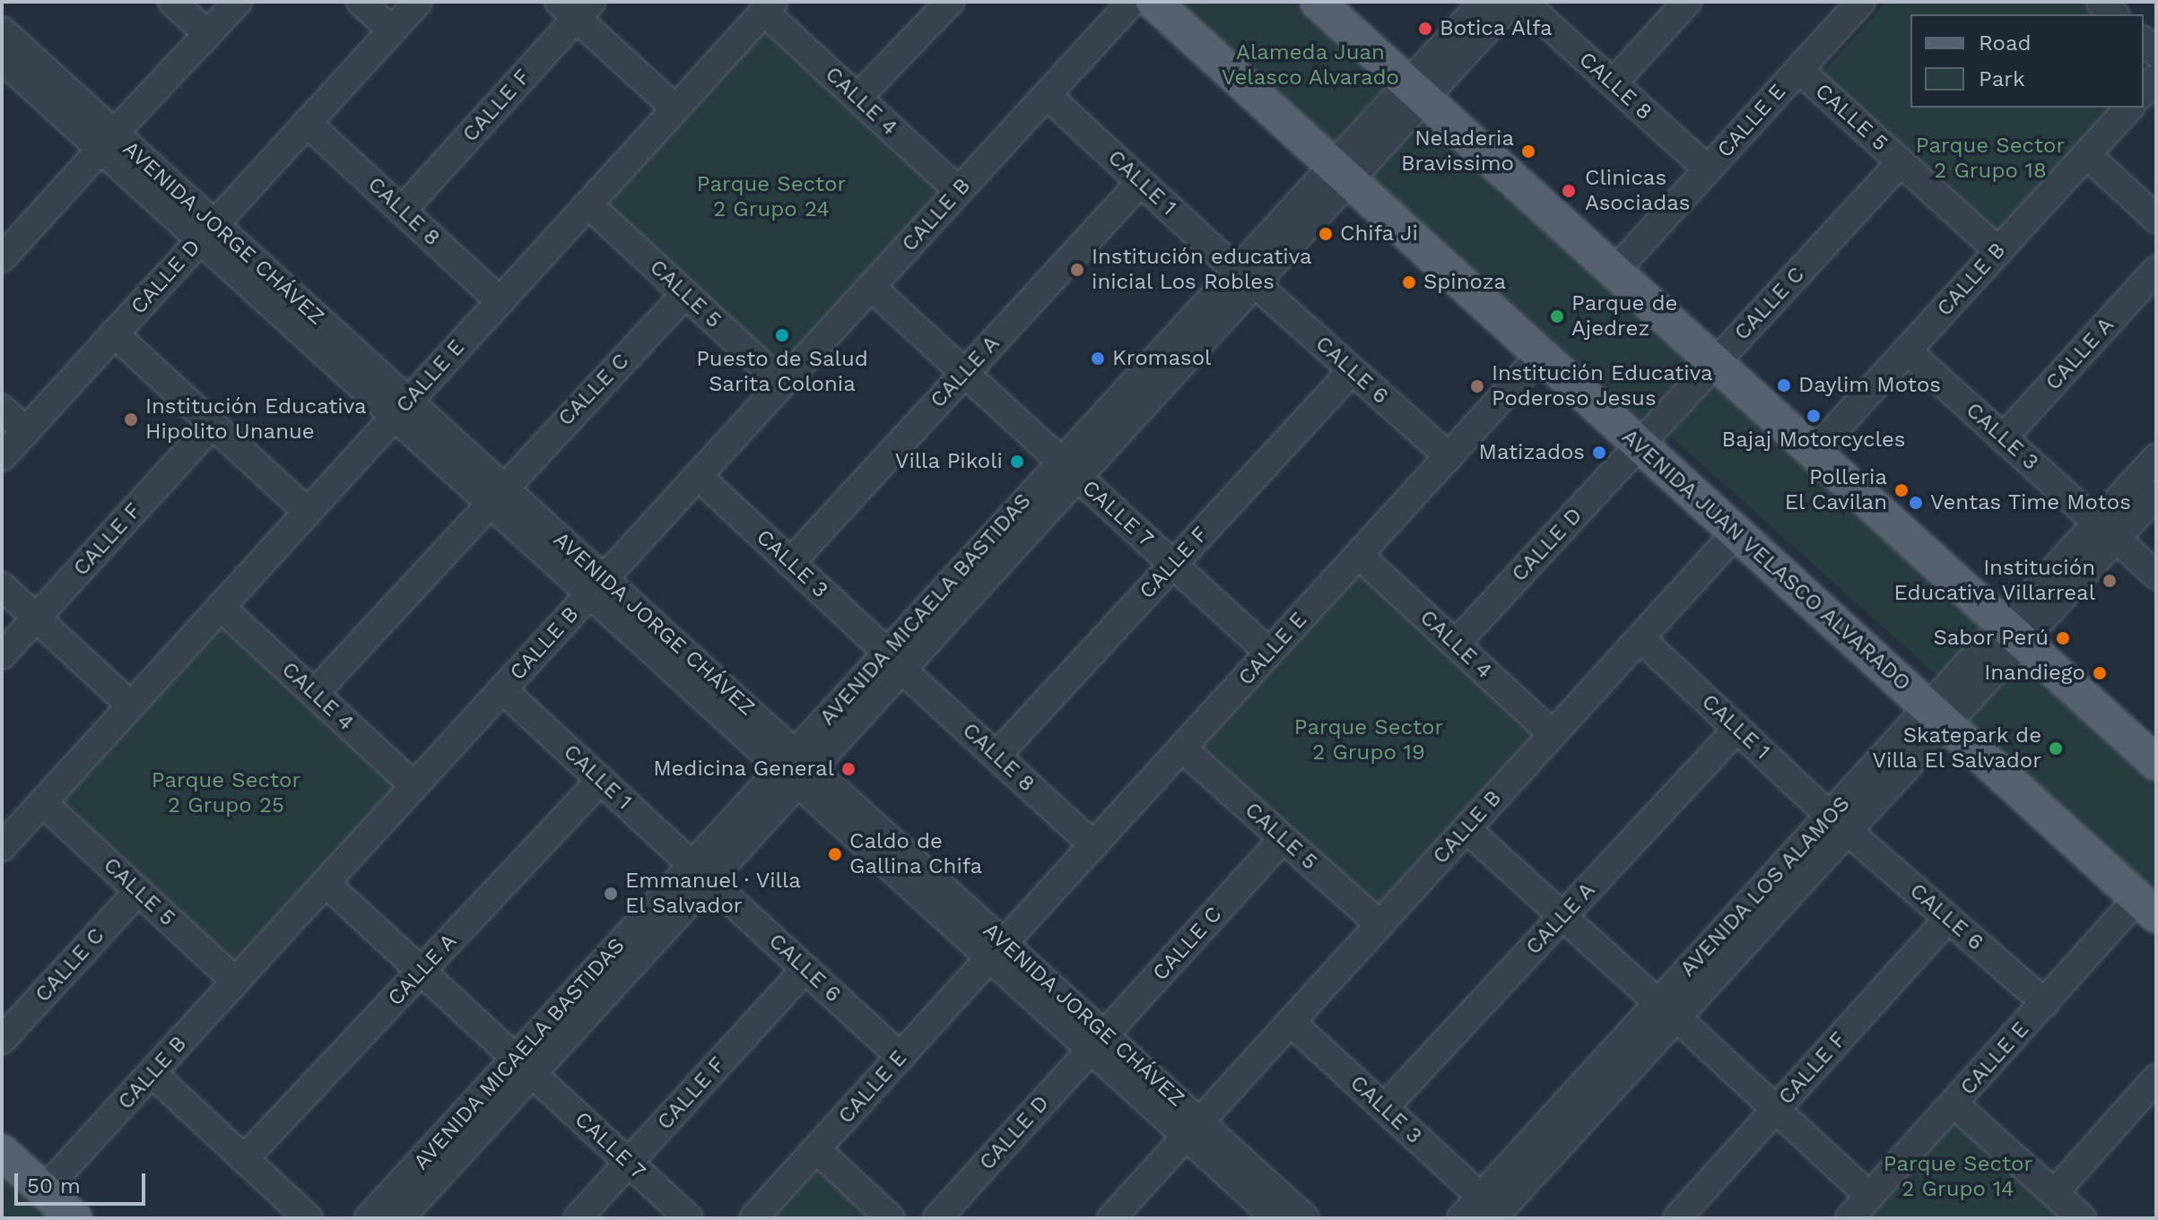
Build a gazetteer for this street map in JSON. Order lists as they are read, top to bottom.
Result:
{
  "streets": {
    "main road": ["AVENIDA JUAN VELASCO ALVARADO"],
    "street": [
      "CALLE 8",
      "CALLE 4",
      "CALLE F",
      "CALLE 5",
      "CALLE E",
      "CALLE 1",
      "CALLE B",
      "AVENIDA JORGE CHÁVEZ",
      "CALLE D",
      "CALLE C",
      "CALLE A",
      "CALLE 6",
      "CALLE 3",
      "CALLE 7",
      "AVENIDA MICAELA BASTIDAS",
      "AVENIDA LOS ALAMOS"
    ]
  },
  "crossings": [
    ["CALLE 8", "CALLE F"],
    ["CALLE 8", "CALLE E"],
    ["CALLE 8", "CALLE D"],
    ["CALLE 8", "CALLE 3"],
    ["CALLE 8", "AVENIDA MICAELA BASTIDAS"],
    ["CALLE 4", "CALLE E"],
    ["CALLE 4", "CALLE B"],
    ["CALLE 4", "CALLE D"],
    ["CALLE F", "CALLE 6"],
    ["CALLE F", "CALLE 7"],
    ["CALLE 5", "CALLE E"],
    ["CALLE 5", "CALLE B"],
    ["CALLE 5", "CALLE C"],
    ["CALLE E", "AVENIDA JORGE CHÁVEZ"],
    ["CALLE E", "CALLE 6"],
    ["CALLE E", "CALLE 7"],
    ["CALLE E", "AVENIDA JUAN VELASCO ALVARADO"],
    ["CALLE 1", "CALLE B"],
    ["CALLE 1", "CALLE A"],
    ["CALLE 1", "CALLE 6"],
    ["CALLE 1", "AVENIDA MICAELA BASTIDAS"],
    ["CALLE 1", "AVENIDA LOS ALAMOS"],
    ["CALLE B", "AVENIDA JORGE CHÁVEZ"],
    ["CALLE B", "CALLE 3"],
    ["CALLE B", "CALLE 7"],
    ["CALLE B", "AVENIDA JUAN VELASCO ALVARADO"],
    ["AVENIDA JORGE CHÁVEZ", "CALLE D"],
    ["AVENIDA JORGE CHÁVEZ", "CALLE C"],
    ["AVENIDA JORGE CHÁVEZ", "AVENIDA MICAELA BASTIDAS"],
    ["CALLE D", "CALLE C"],
    ["CALLE D", "AVENIDA JUAN VELASCO ALVARADO"],
    ["CALLE C", "AVENIDA JUAN VELASCO ALVARADO"],
    ["CALLE A", "CALLE 3"],
    ["CALLE A", "CALLE 7"],
    ["CALLE 6", "AVENIDA MICAELA BASTIDAS"],
    ["CALLE 6", "AVENIDA LOS ALAMOS"],
    ["CALLE 3", "AVENIDA MICAELA BASTIDAS"],
    ["CALLE 3", "AVENIDA LOS ALAMOS"],
    ["CALLE 7", "AVENIDA MICAELA BASTIDAS"],
    ["AVENIDA JUAN VELASCO ALVARADO", "AVENIDA MICAELA BASTIDAS"],
    ["AVENIDA JUAN VELASCO ALVARADO", "AVENIDA LOS ALAMOS"]
  ],
  "parks": [
    "Alameda Juan Velasco Alvarado",
    "Parque Sector 2 Grupo 18",
    "Parque Sector 2 Grupo 24",
    "Parque Sector 2 Grupo 19",
    "Parque Sector 2 Grupo 25",
    "Parque Sector 2 Grupo 14"
  ],
  "places": [
    "Botica Alfa",
    "Neladeria Bravissimo",
    "Clinicas Asociadas",
    "Chifa Ji",
    "Institución educativa inicial Los Robles",
    "Spinoza",
    "Parque de Ajedrez",
    "Puesto de Salud Sarita Colonia",
    "Kromasol",
    "Daylim Motos",
    "Institución Educativa Poderoso Jesus",
    "Bajaj Motorcycles",
    "Institución Educativa Hipolito Unanue",
    "Matizados",
    "Villa Pikoli",
    "Polleria El Cavilan",
    "Ventas Time Motos",
    "Institución Educativa Villarreal",
    "Sabor Perú",
    "Inandiego",
    "Skatepark de Villa El Salvador",
    "Medicina General",
    "Caldo de Gallina Chifa",
    "Emmanuel · Villa El Salvador"
  ],
  "legend": ["Road", "Park"],
  "scale_bar": "50 m"
}
